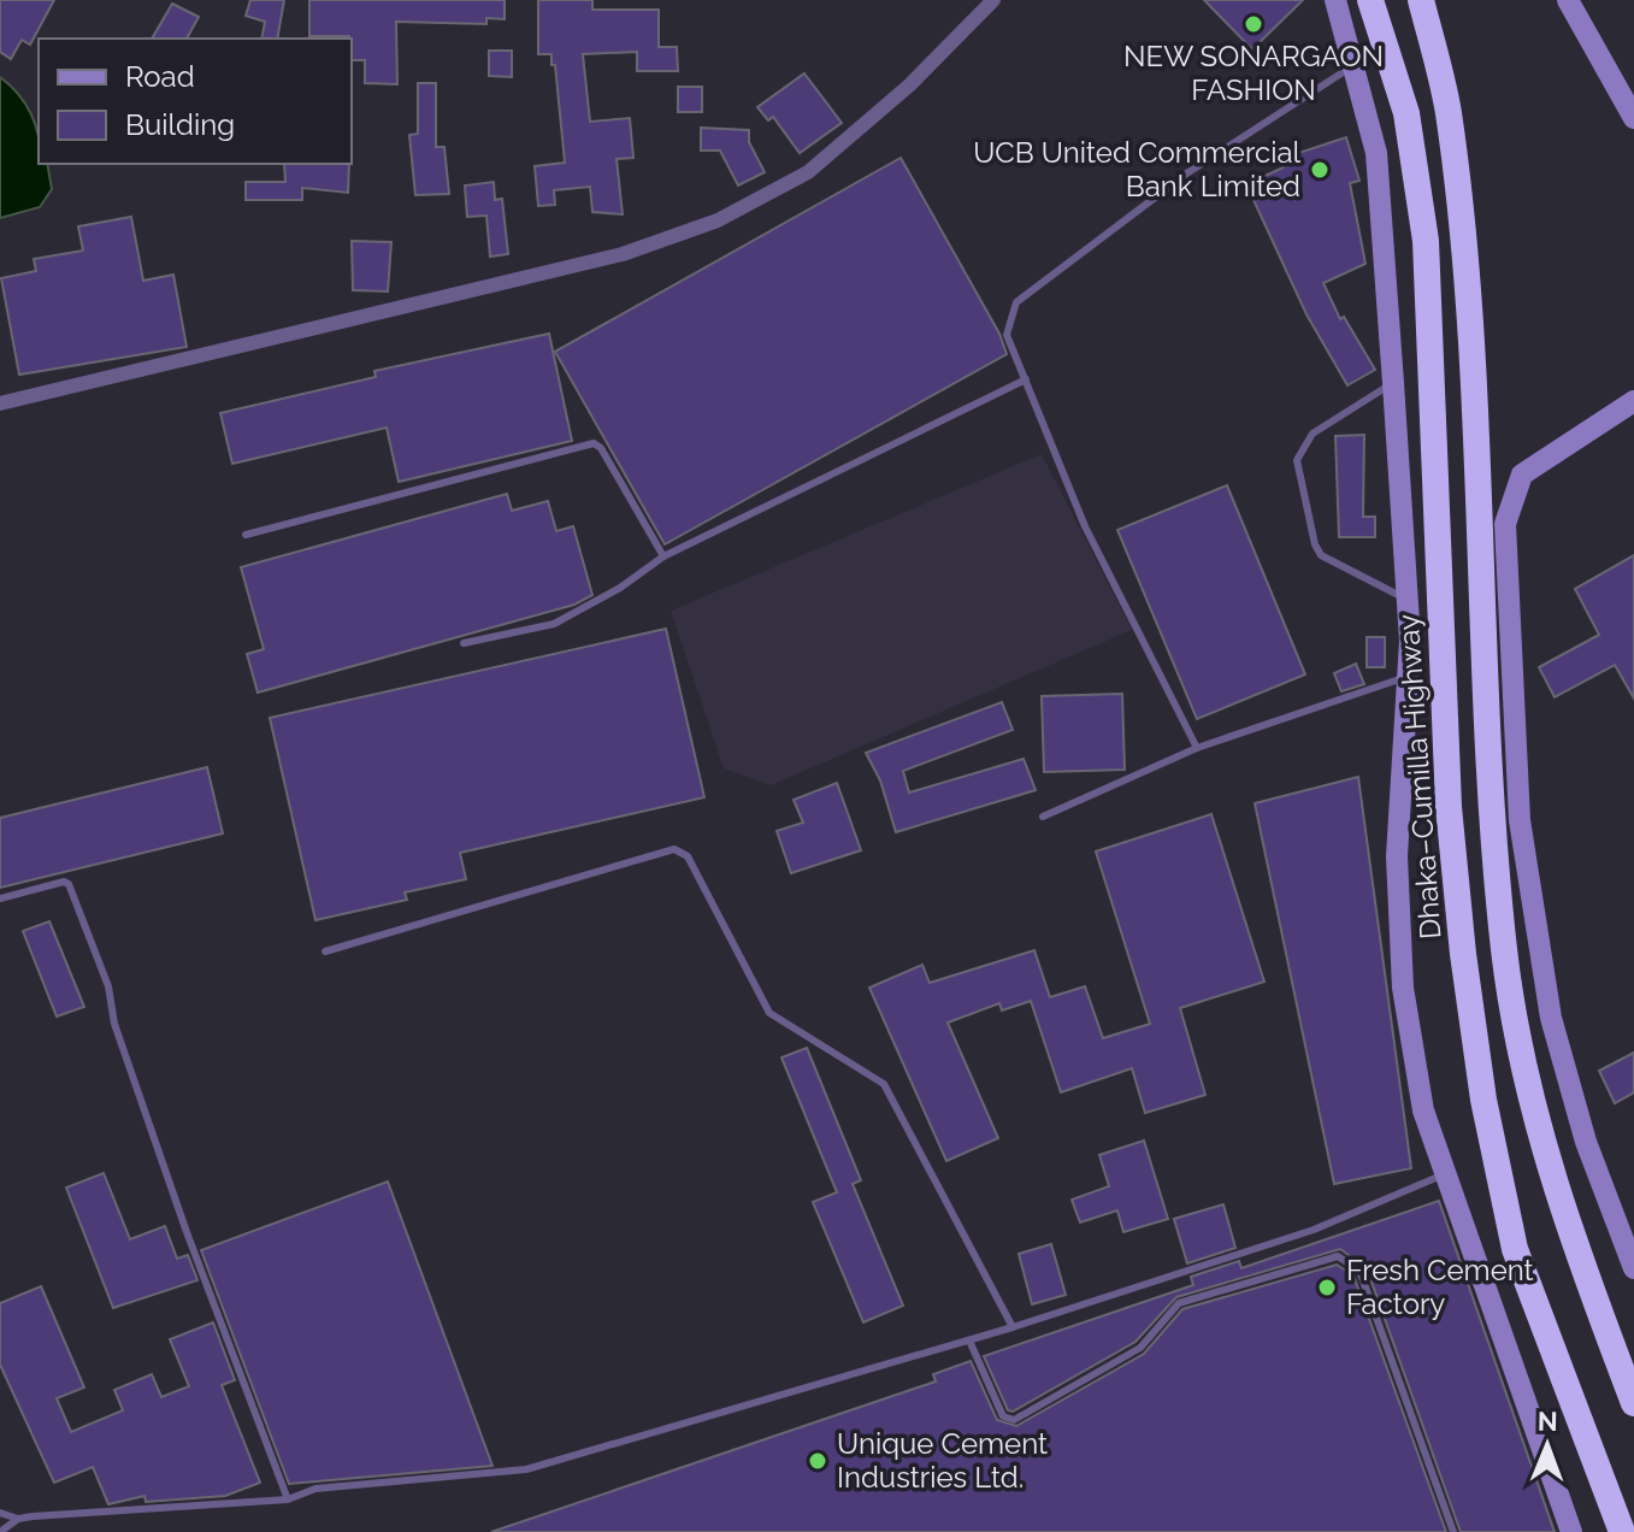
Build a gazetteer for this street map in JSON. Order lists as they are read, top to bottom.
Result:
{
  "streets": {
    "highway": ["Dhaka–Cumilla Highway"]
  },
  "places": [
    "NEW SONARGAON FASHION",
    "UCB United Commercial Bank Limited",
    "Fresh Cement Factory",
    "Unique Cement Industries Ltd."
  ],
  "legend": ["Road", "Building"],
  "north": "top"
}
